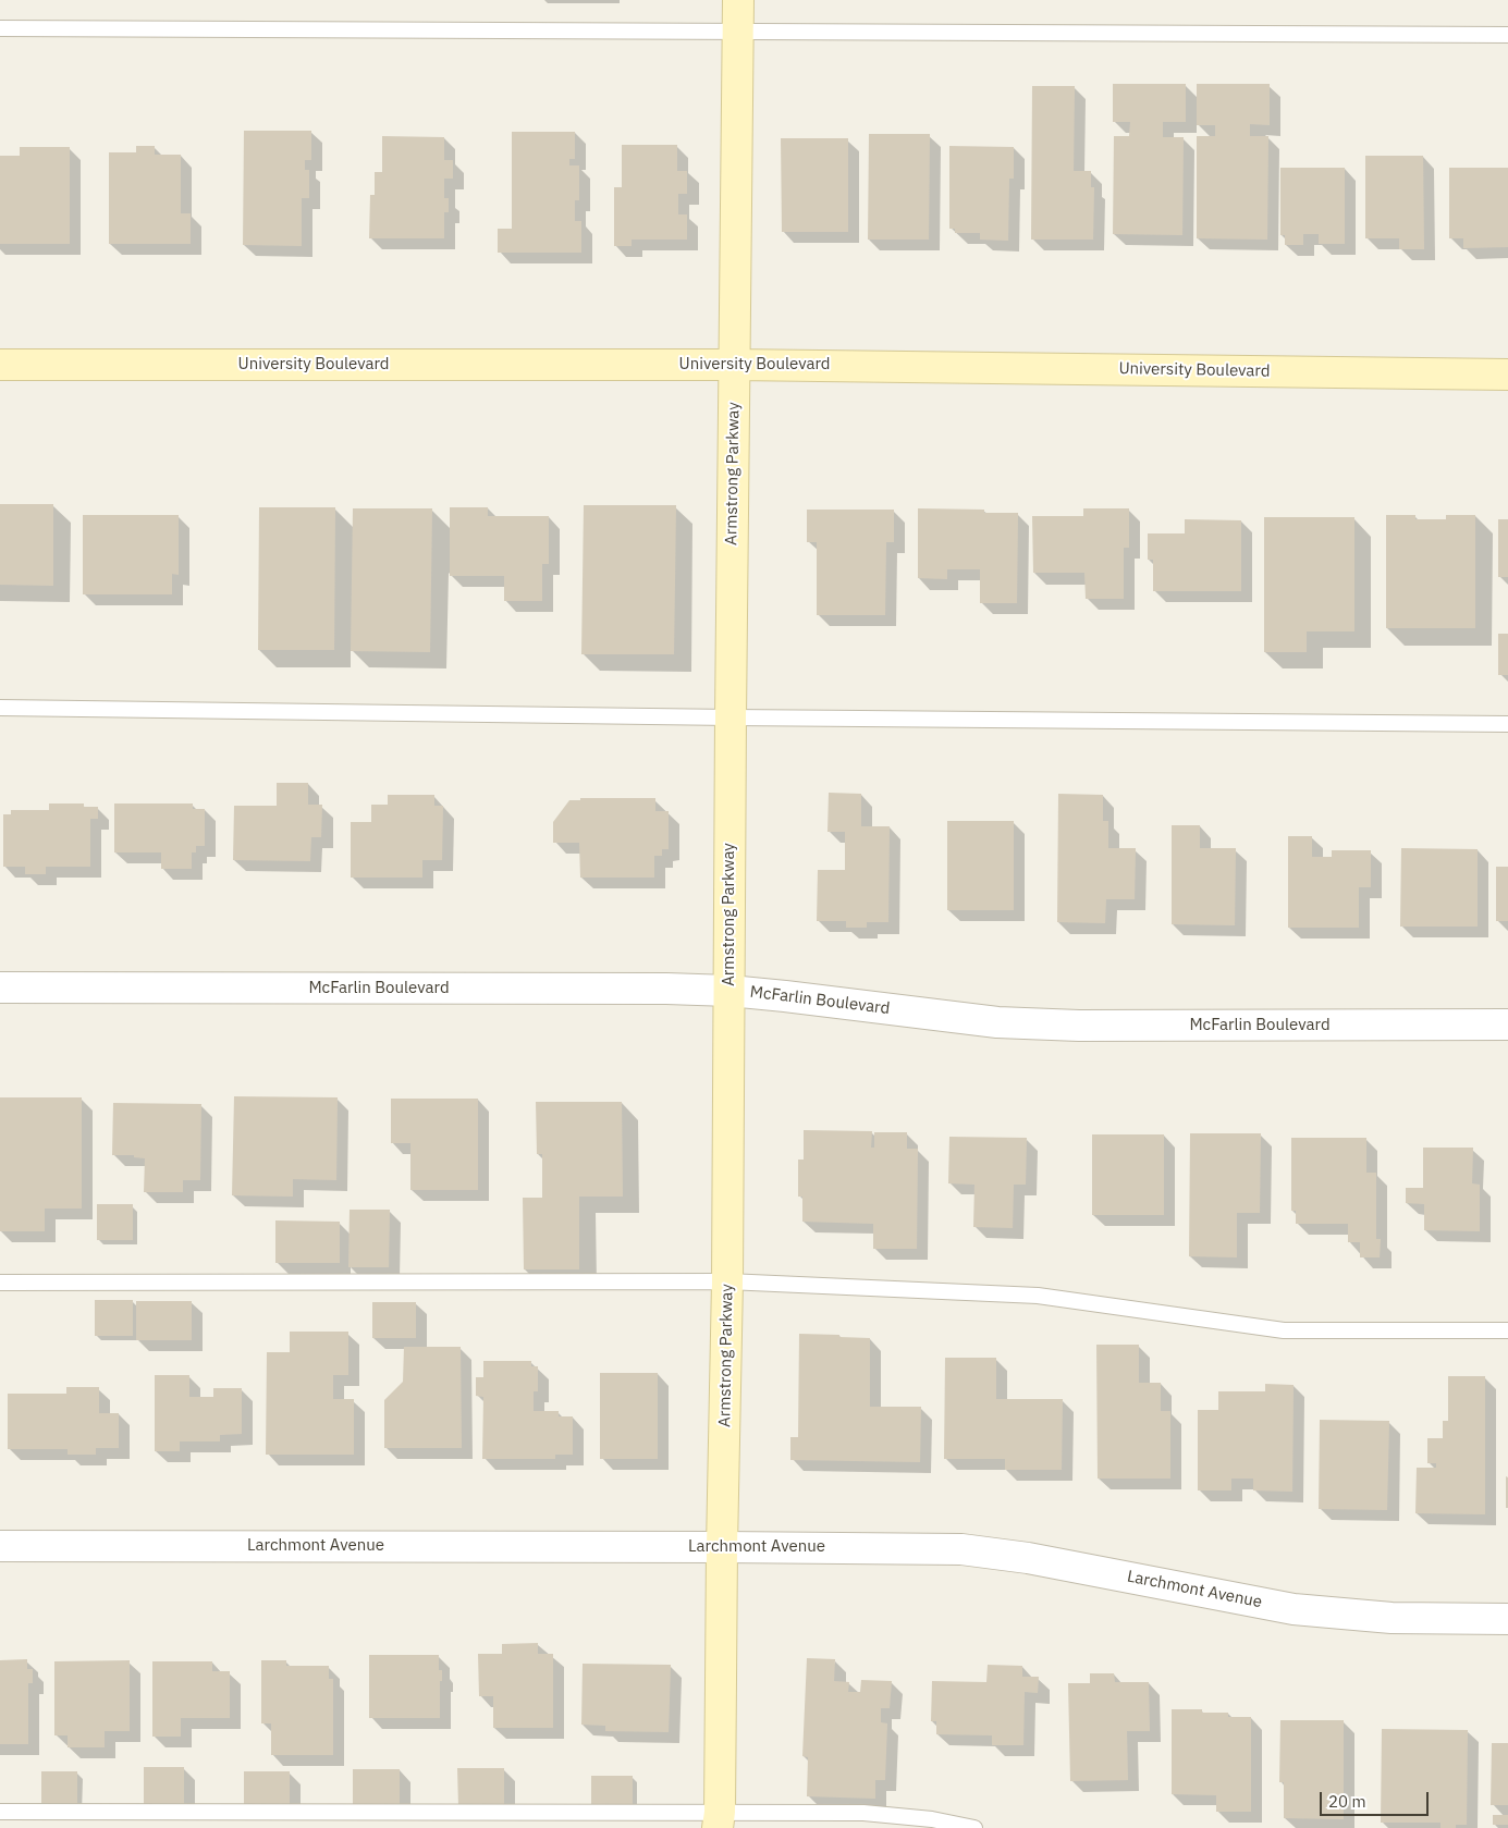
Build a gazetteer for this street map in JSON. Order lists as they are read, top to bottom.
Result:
{
  "streets": {
    "street": [
      "University Boulevard",
      "Armstrong Parkway",
      "McFarlin Boulevard",
      "Larchmont Avenue"
    ]
  },
  "crossings": [
    ["University Boulevard", "Armstrong Parkway"],
    ["Armstrong Parkway", "McFarlin Boulevard"],
    ["Armstrong Parkway", "Larchmont Avenue"]
  ],
  "scale_bar": "20 m"
}
